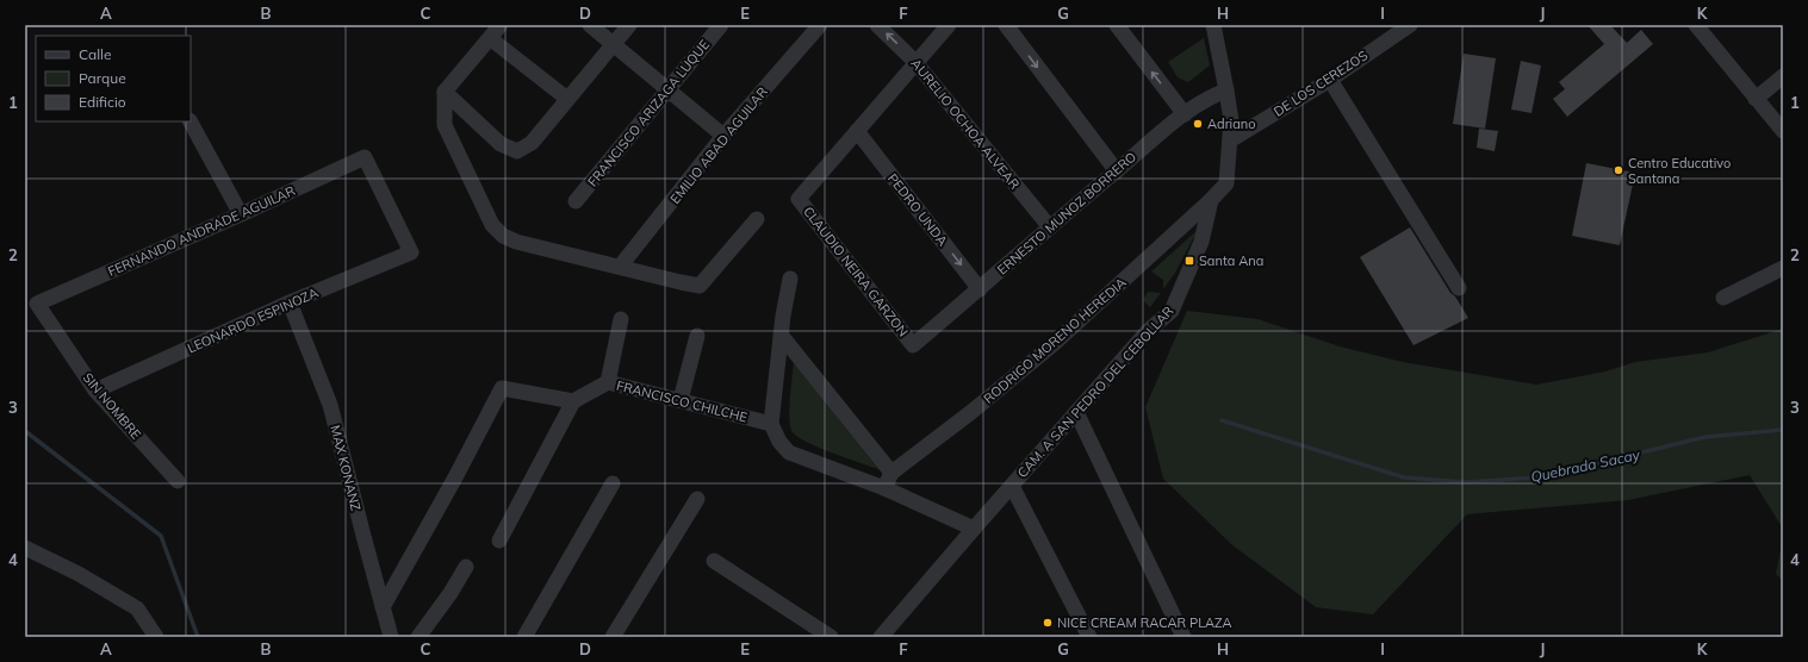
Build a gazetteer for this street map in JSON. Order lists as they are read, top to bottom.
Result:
{
  "streets": {
    "street": [
      "DE LOS CEREZOS",
      "FRANCISCO ARIZAGA LUQUE",
      "AURELIO OCHOA ALVEAR",
      "EMILIO ABAD AGUILAR",
      "PEDRO UNDA",
      "ERNESTO MUNOZ BORRERO",
      "FERNANDO ANDRADE AGUILAR",
      "CLAUDIO NEIRA GARZON",
      "LEONARDO ESPINOZA",
      "RODRIGO MORENO HEREDIA",
      "CAM. A SAN PEDRO DEL CEBOLLAR",
      "FRANCISCO CHILCHE",
      "SIN NOMBRE",
      "MAX KONANZ"
    ]
  },
  "crossings": [
    ["DE LOS CEREZOS", "CAM. A SAN PEDRO DEL CEBOLLAR"],
    ["AURELIO OCHOA ALVEAR", "ERNESTO MUNOZ BORRERO"],
    ["PEDRO UNDA", "ERNESTO MUNOZ BORRERO"],
    ["PEDRO UNDA", "CLAUDIO NEIRA GARZON"],
    ["ERNESTO MUNOZ BORRERO", "CLAUDIO NEIRA GARZON"],
    ["ERNESTO MUNOZ BORRERO", "CAM. A SAN PEDRO DEL CEBOLLAR"],
    ["FERNANDO ANDRADE AGUILAR", "LEONARDO ESPINOZA"],
    ["FERNANDO ANDRADE AGUILAR", "SIN NOMBRE"],
    ["LEONARDO ESPINOZA", "SIN NOMBRE"],
    ["LEONARDO ESPINOZA", "MAX KONANZ"],
    ["RODRIGO MORENO HEREDIA", "CAM. A SAN PEDRO DEL CEBOLLAR"]
  ],
  "one_way": ["PEDRO UNDA"],
  "water": ["Quebrada Sacay"],
  "places": {
    "other": ["Adriano", "Centro Educativo Santana", "NICE CREAM RACAR PLAZA"],
    "transit": ["Santa Ana"]
  },
  "legend": ["Calle", "Parque", "Edificio"],
  "grid": {
    "columns": [
      "A",
      "B",
      "C",
      "D",
      "E",
      "F",
      "G",
      "H",
      "I",
      "J",
      "K"
    ],
    "rows": [
      "1",
      "2",
      "3",
      "4"
    ]
  }
}
